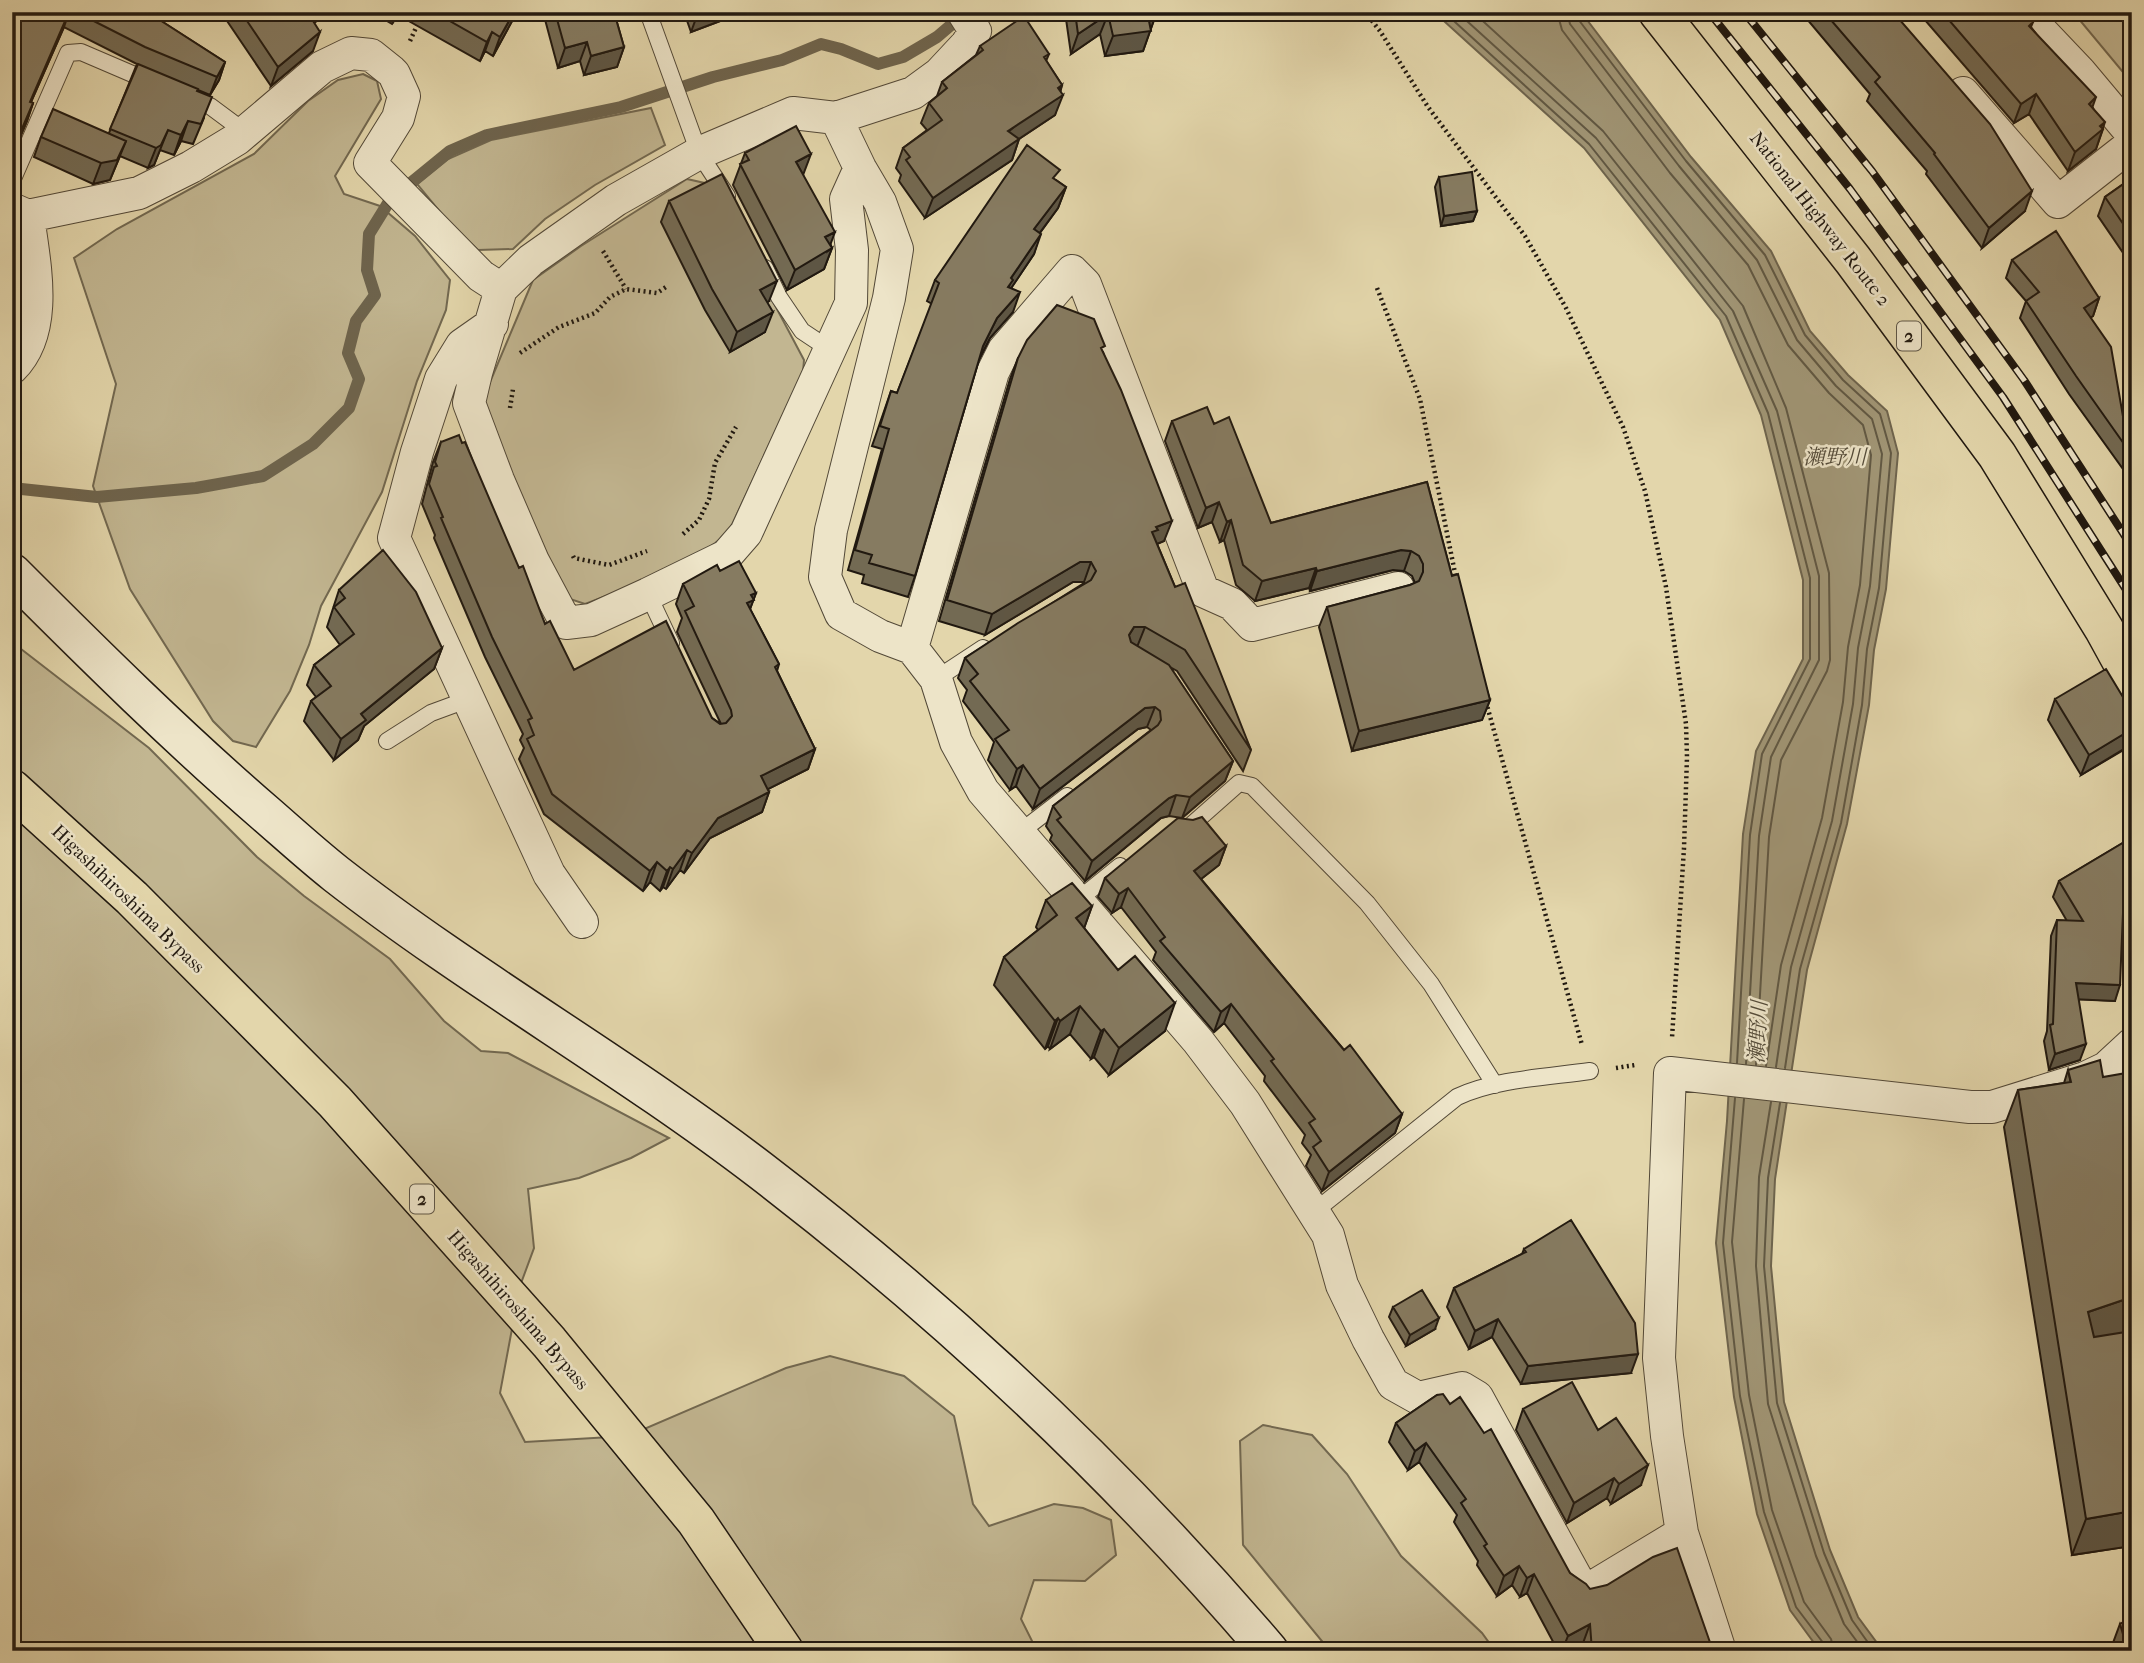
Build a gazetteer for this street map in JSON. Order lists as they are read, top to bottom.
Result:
{
  "streets": {
    "highway": ["National Highway Route 2", "2", "Higashihiroshima Bypass"]
  },
  "water": ["瀬野川"]
}
